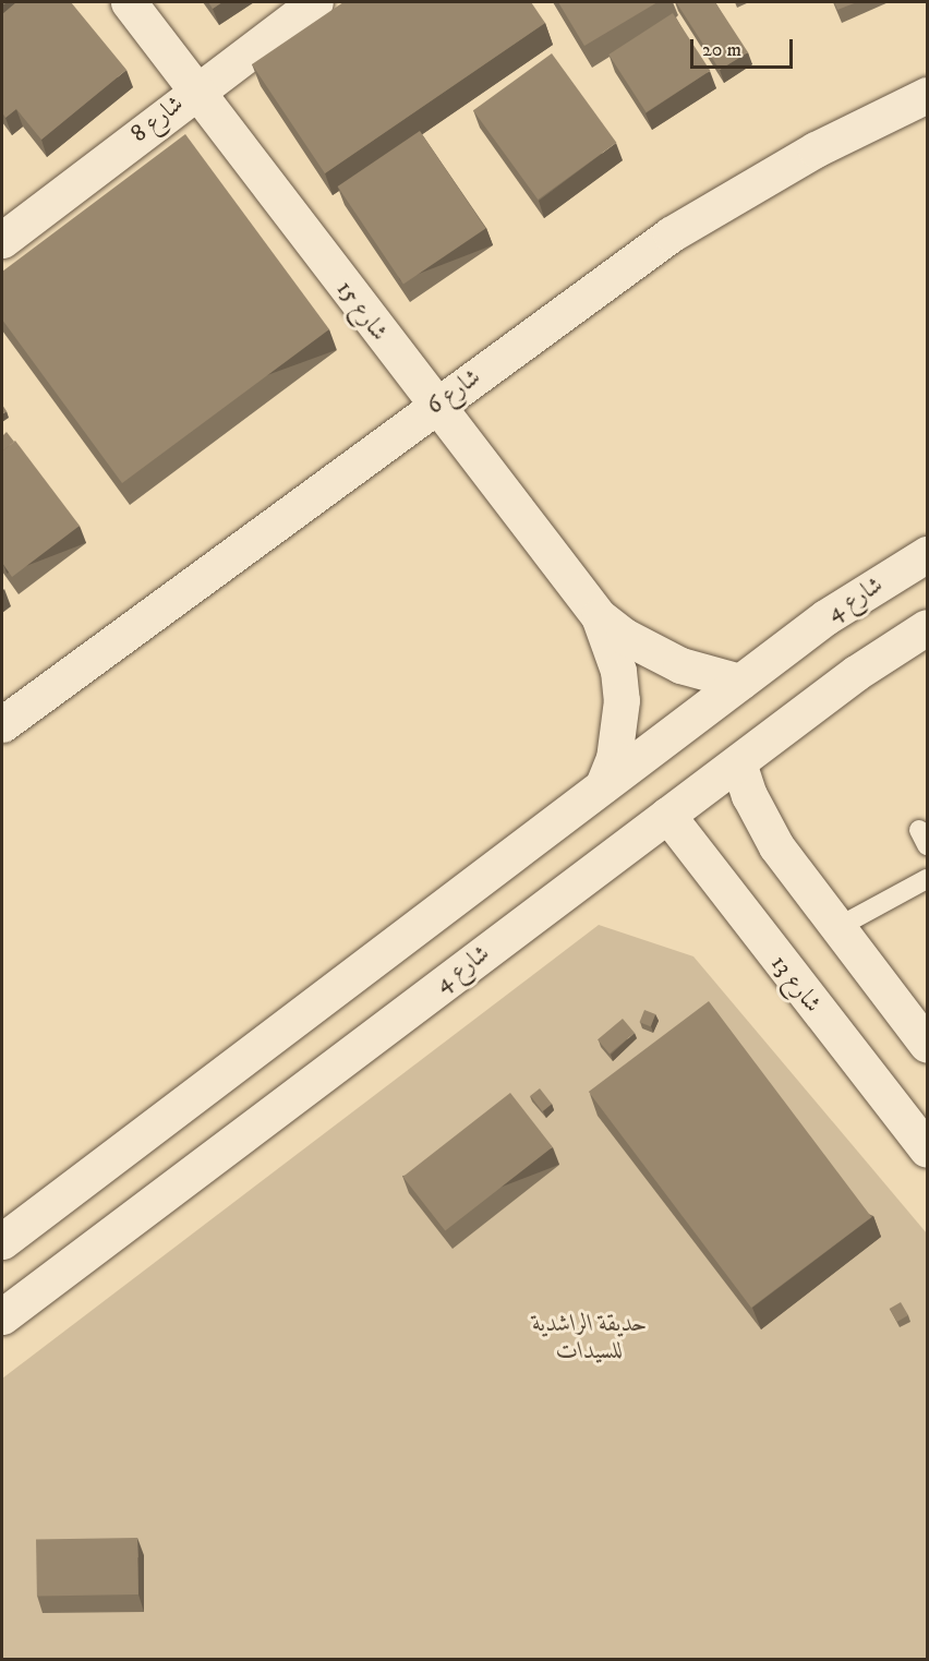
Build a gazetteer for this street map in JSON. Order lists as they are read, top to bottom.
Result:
{
  "streets": {
    "street": [
      "شارع 8",
      "شارع 15",
      "شارع 6",
      "شارع 4",
      "شارع 13"
    ]
  },
  "crossings": [
    ["شارع 8", "شارع 15"],
    ["شارع 15", "شارع 6"],
    ["شارع 15", "شارع 4"],
    ["شارع 4", "شارع 13"]
  ],
  "parks": ["حديقة الراشدية للسيدات"],
  "scale_bar": "20 m"
}
